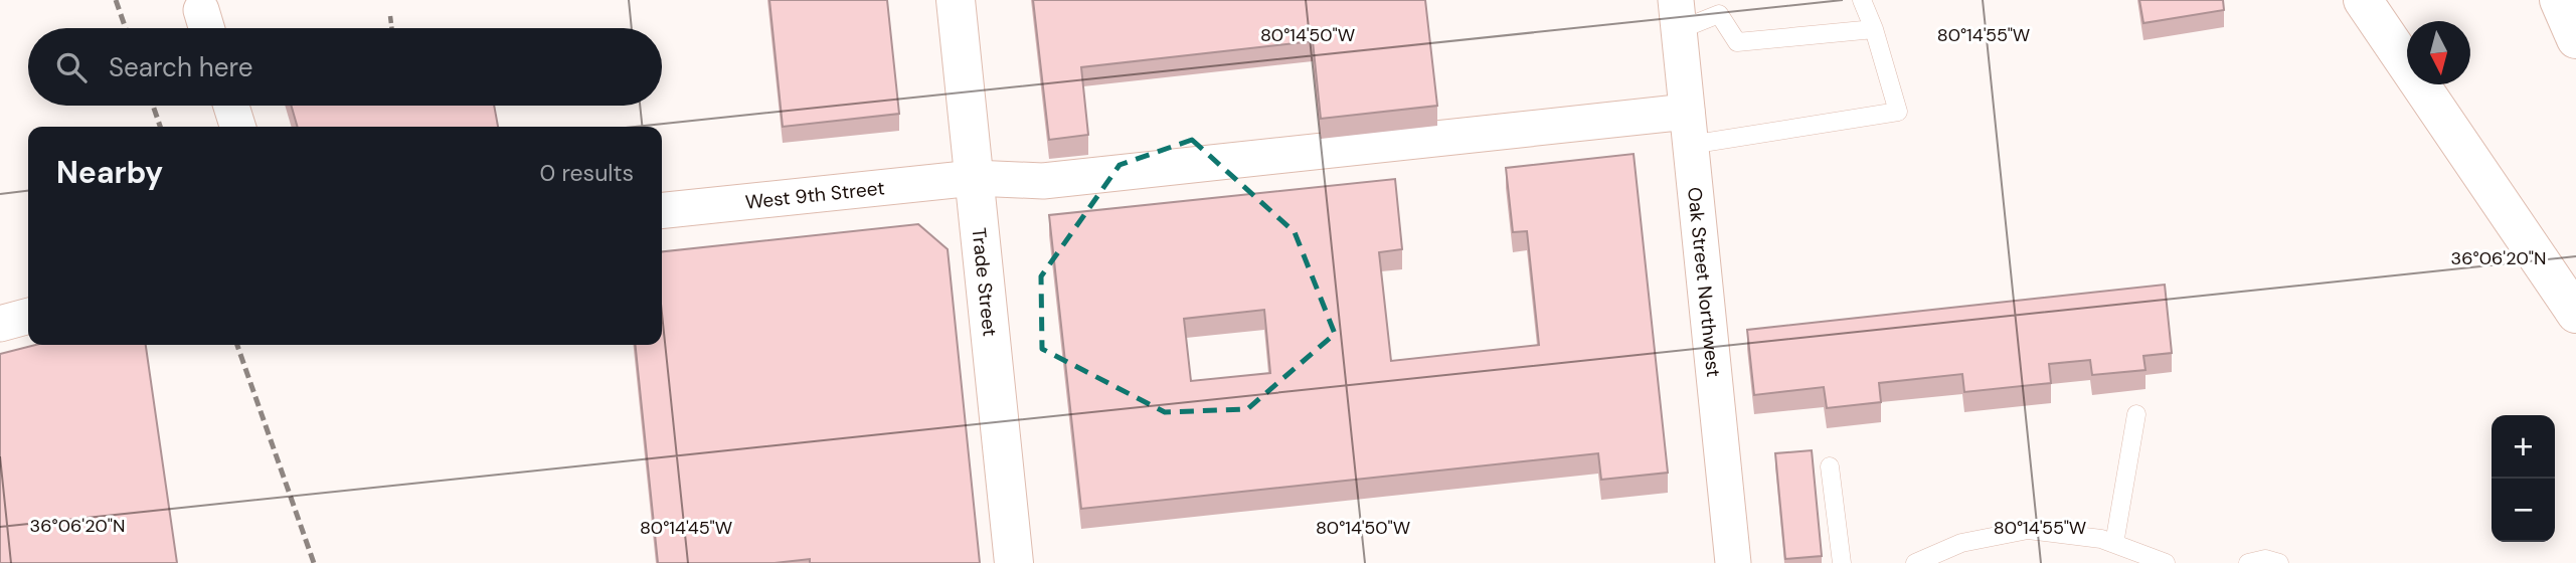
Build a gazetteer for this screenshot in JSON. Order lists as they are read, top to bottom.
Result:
{
  "streets": {
    "street": ["West 9th Street", "Trade Street", "Oak Street Northwest"]
  },
  "crossings": [
    ["West 9th Street", "Trade Street"],
    ["West 9th Street", "Oak Street Northwest"]
  ],
  "north": "bottom",
  "page": {
    "search": "Search here",
    "heading": ["Nearby", "0 results"],
    "map_buttons": ["+", "−"]
  },
  "coordinates": [
    "80°14'50\"W",
    "80°14'55\"W",
    "36°06'20\"N",
    "80°14'45\"W"
  ]
}
